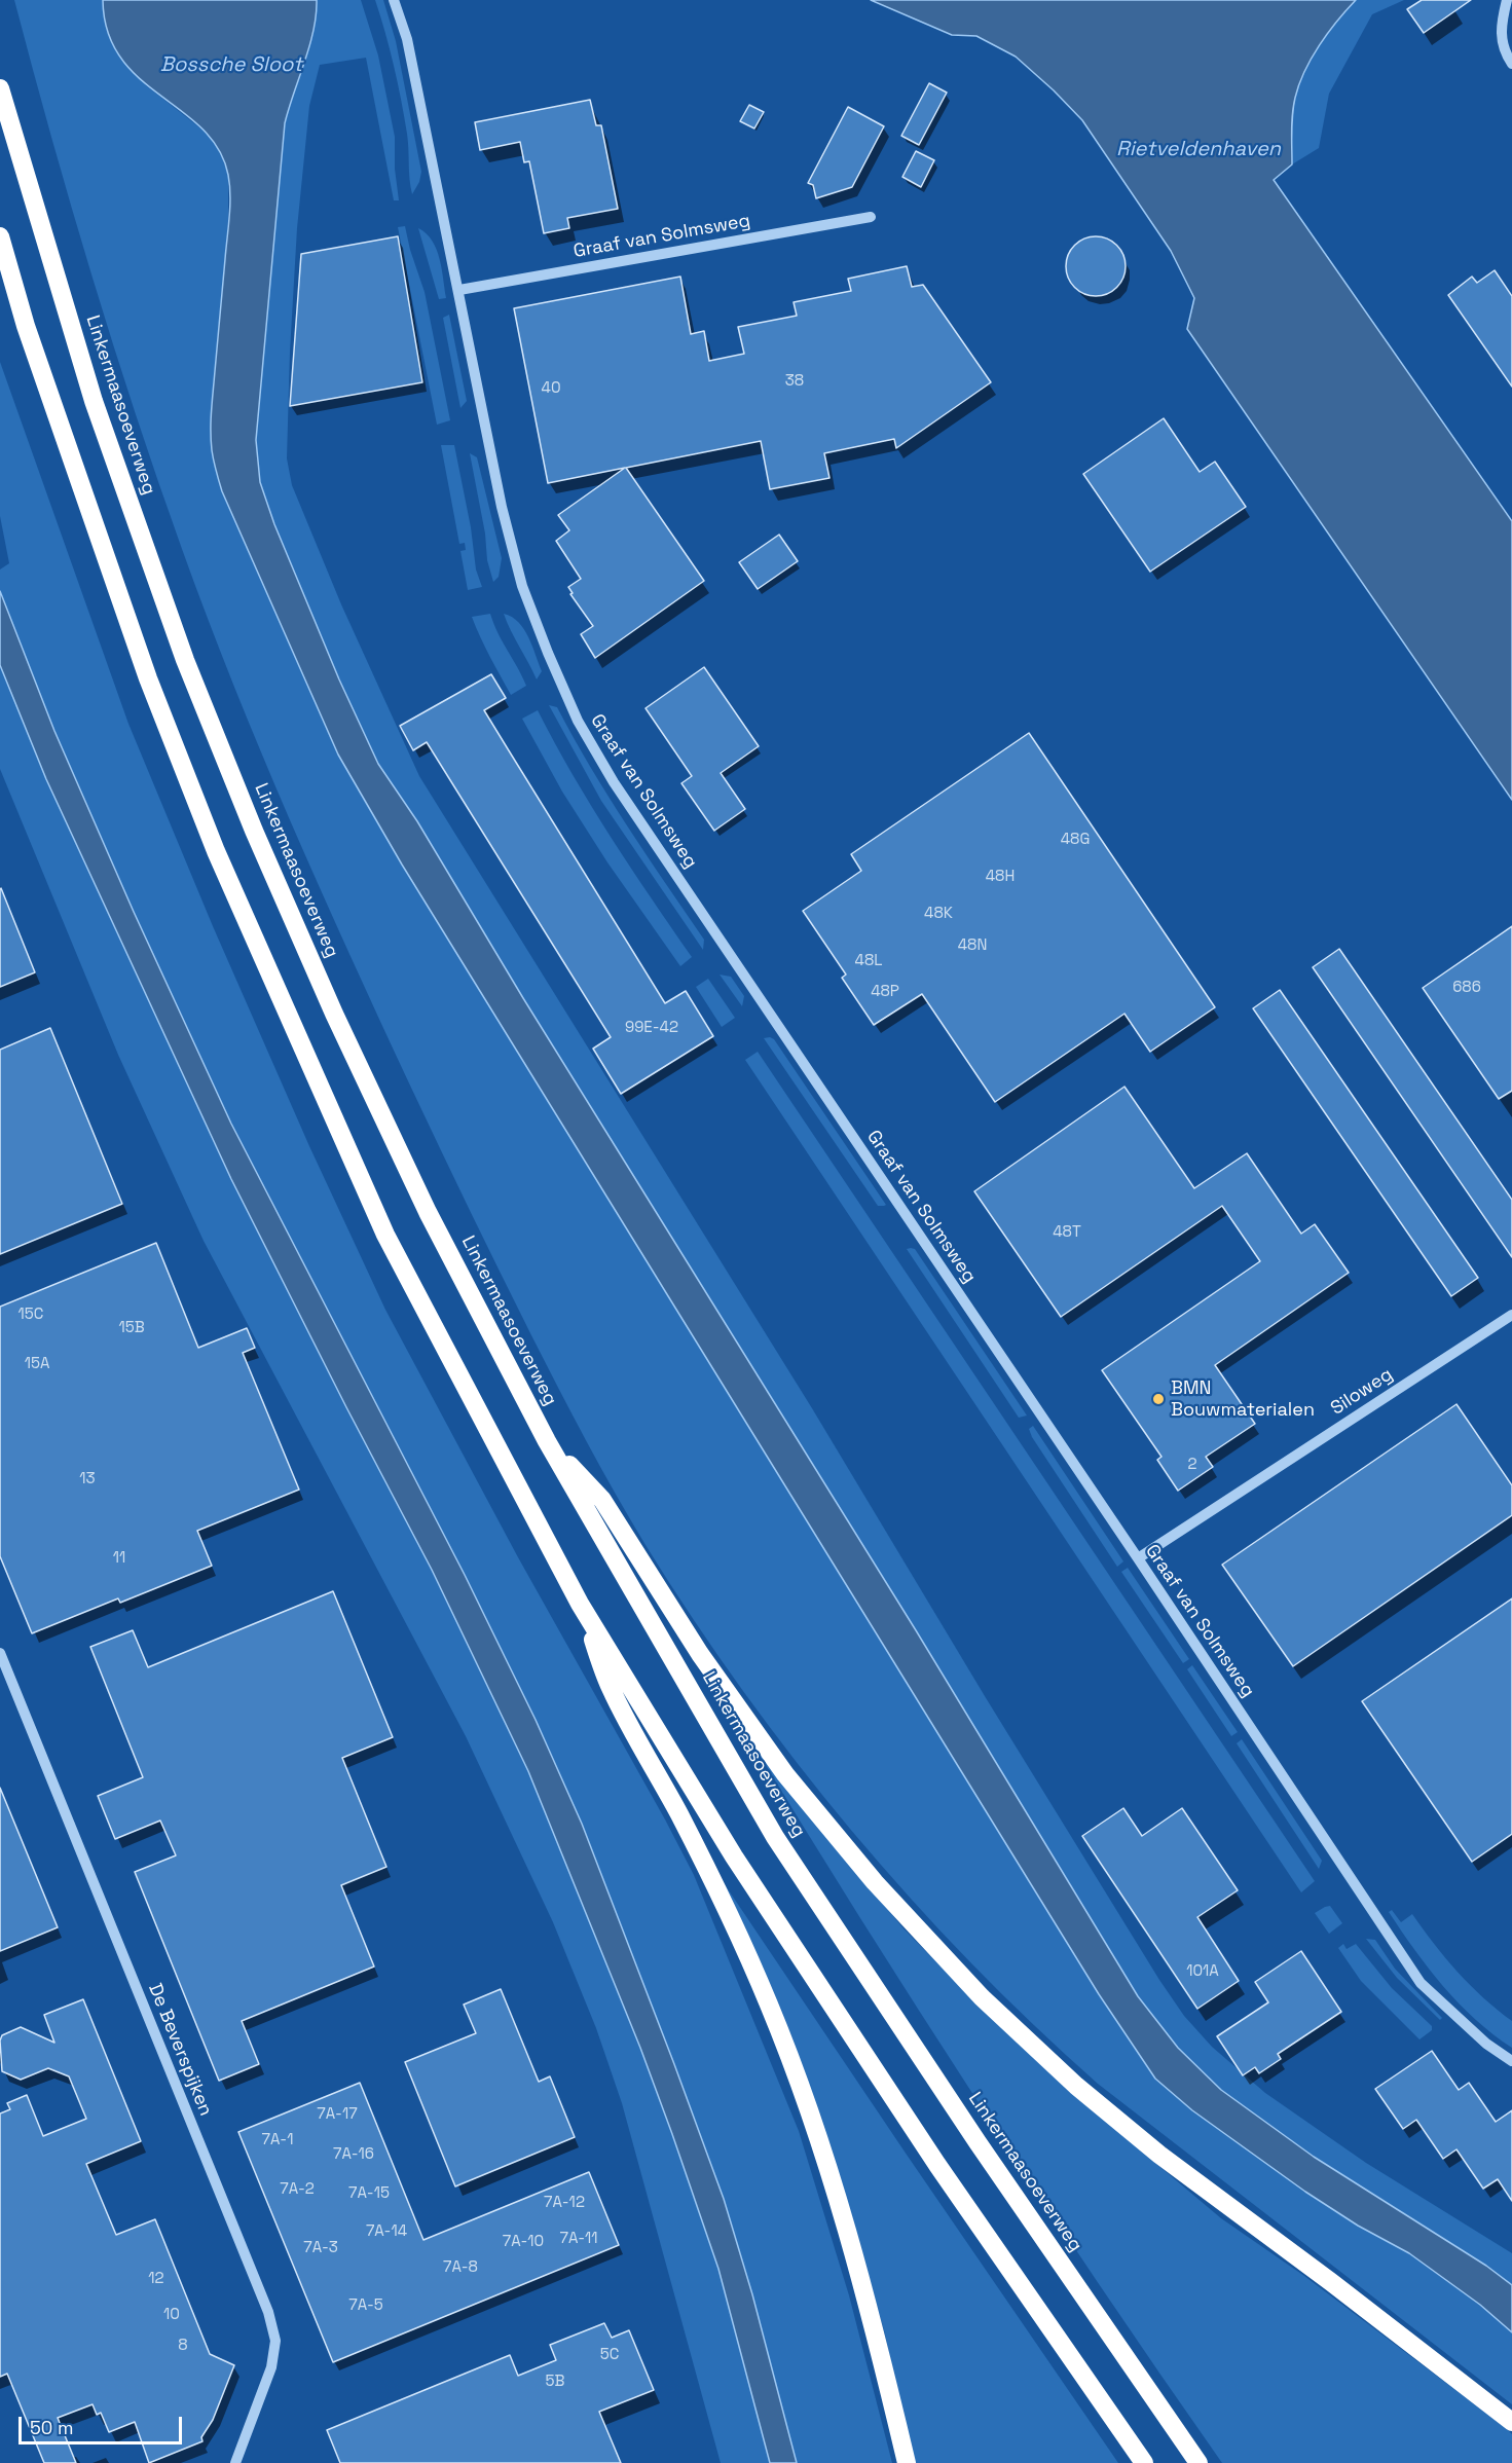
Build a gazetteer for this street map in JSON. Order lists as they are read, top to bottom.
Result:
{
  "streets": {
    "highway": ["Linkermaasoeverweg"],
    "street": ["Graaf van Solmsweg", "Siloweg", "De Beverspijken"]
  },
  "crossings": [
    ["Graaf van Solmsweg", "Siloweg"]
  ],
  "water": ["Bossche Sloot", "Rietveldenhaven"],
  "places": ["BMN Bouwmaterialen"],
  "house_numbers": [
    "38",
    "40",
    "48G",
    "48H",
    "48K",
    "48N",
    "48L",
    "686",
    "48P",
    "99E-42",
    "48T",
    "15C",
    "15B",
    "15A",
    "2",
    "13",
    "11",
    "101A",
    "7A-17",
    "7A-1",
    "7A-16",
    "7A-2",
    "7A-15",
    "7A-12",
    "7A-14",
    "7A-11",
    "7A-10",
    "7A-3",
    "7A-8",
    "12",
    "7A-5",
    "10",
    "8",
    "5C",
    "5B"
  ],
  "scale_bar": "50 m"
}
